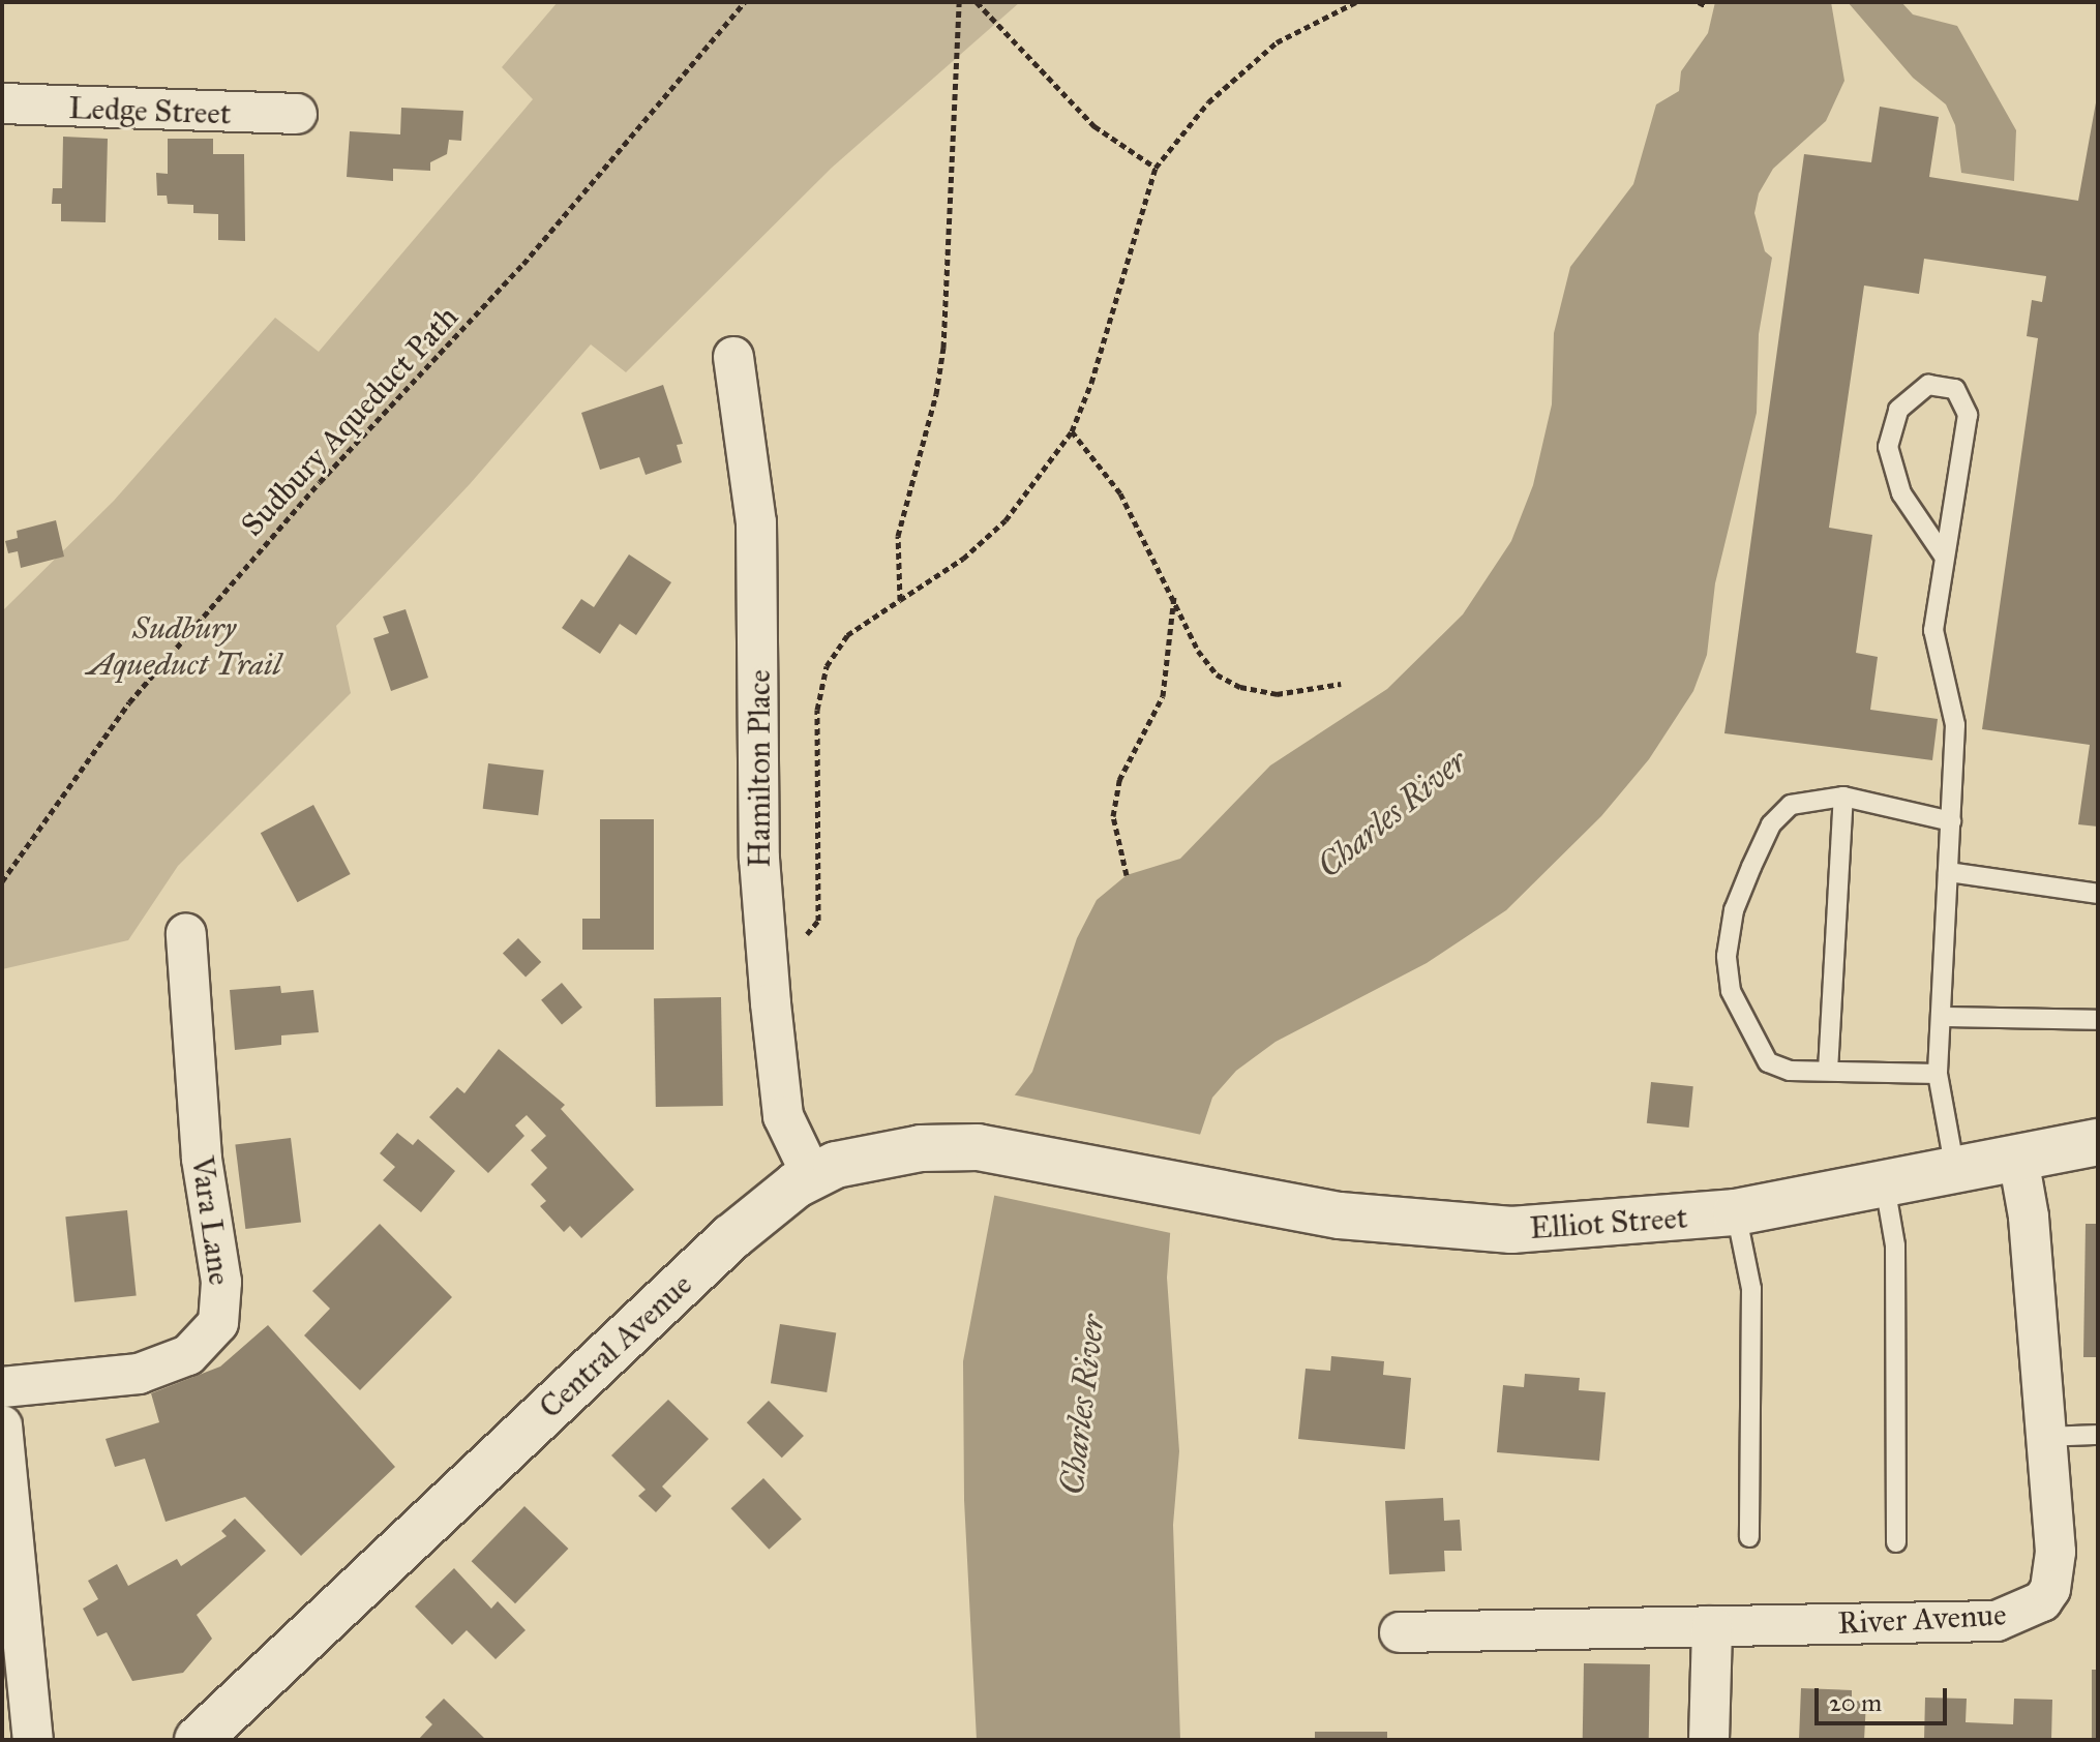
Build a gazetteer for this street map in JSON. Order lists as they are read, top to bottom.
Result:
{
  "streets": {
    "main road": ["Elliot Street", "Central Avenue"],
    "street": [
      "Ledge Street",
      "Hamilton Place",
      "Vara Lane",
      "River Avenue"
    ],
    "path": ["Sudbury Aqueduct Path"]
  },
  "crossings": [
    ["Hamilton Place", "Central Avenue"],
    ["Elliot Street", "Central Avenue"],
    ["Elliot Street", "River Avenue"]
  ],
  "water": ["Charles River"],
  "parks": ["Sudbury Aqueduct Trail"],
  "scale_bar": "20 m"
}
